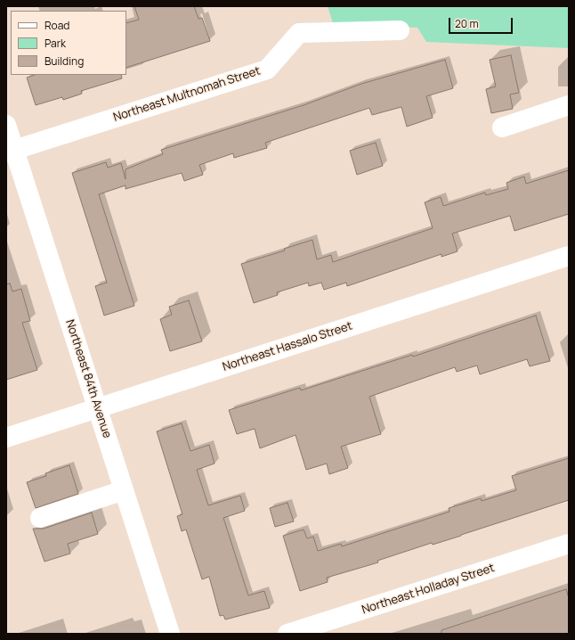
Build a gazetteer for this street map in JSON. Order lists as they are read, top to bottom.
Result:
{
  "streets": {
    "street": [
      "Northeast Multnomah Street",
      "Northeast Hassalo Street",
      "Northeast 84th Avenue",
      "Northeast Holladay Street"
    ]
  },
  "crossings": [
    ["Northeast Multnomah Street", "Northeast 84th Avenue"],
    ["Northeast Hassalo Street", "Northeast 84th Avenue"]
  ],
  "legend": ["Road", "Park", "Building"],
  "scale_bar": "20 m"
}
